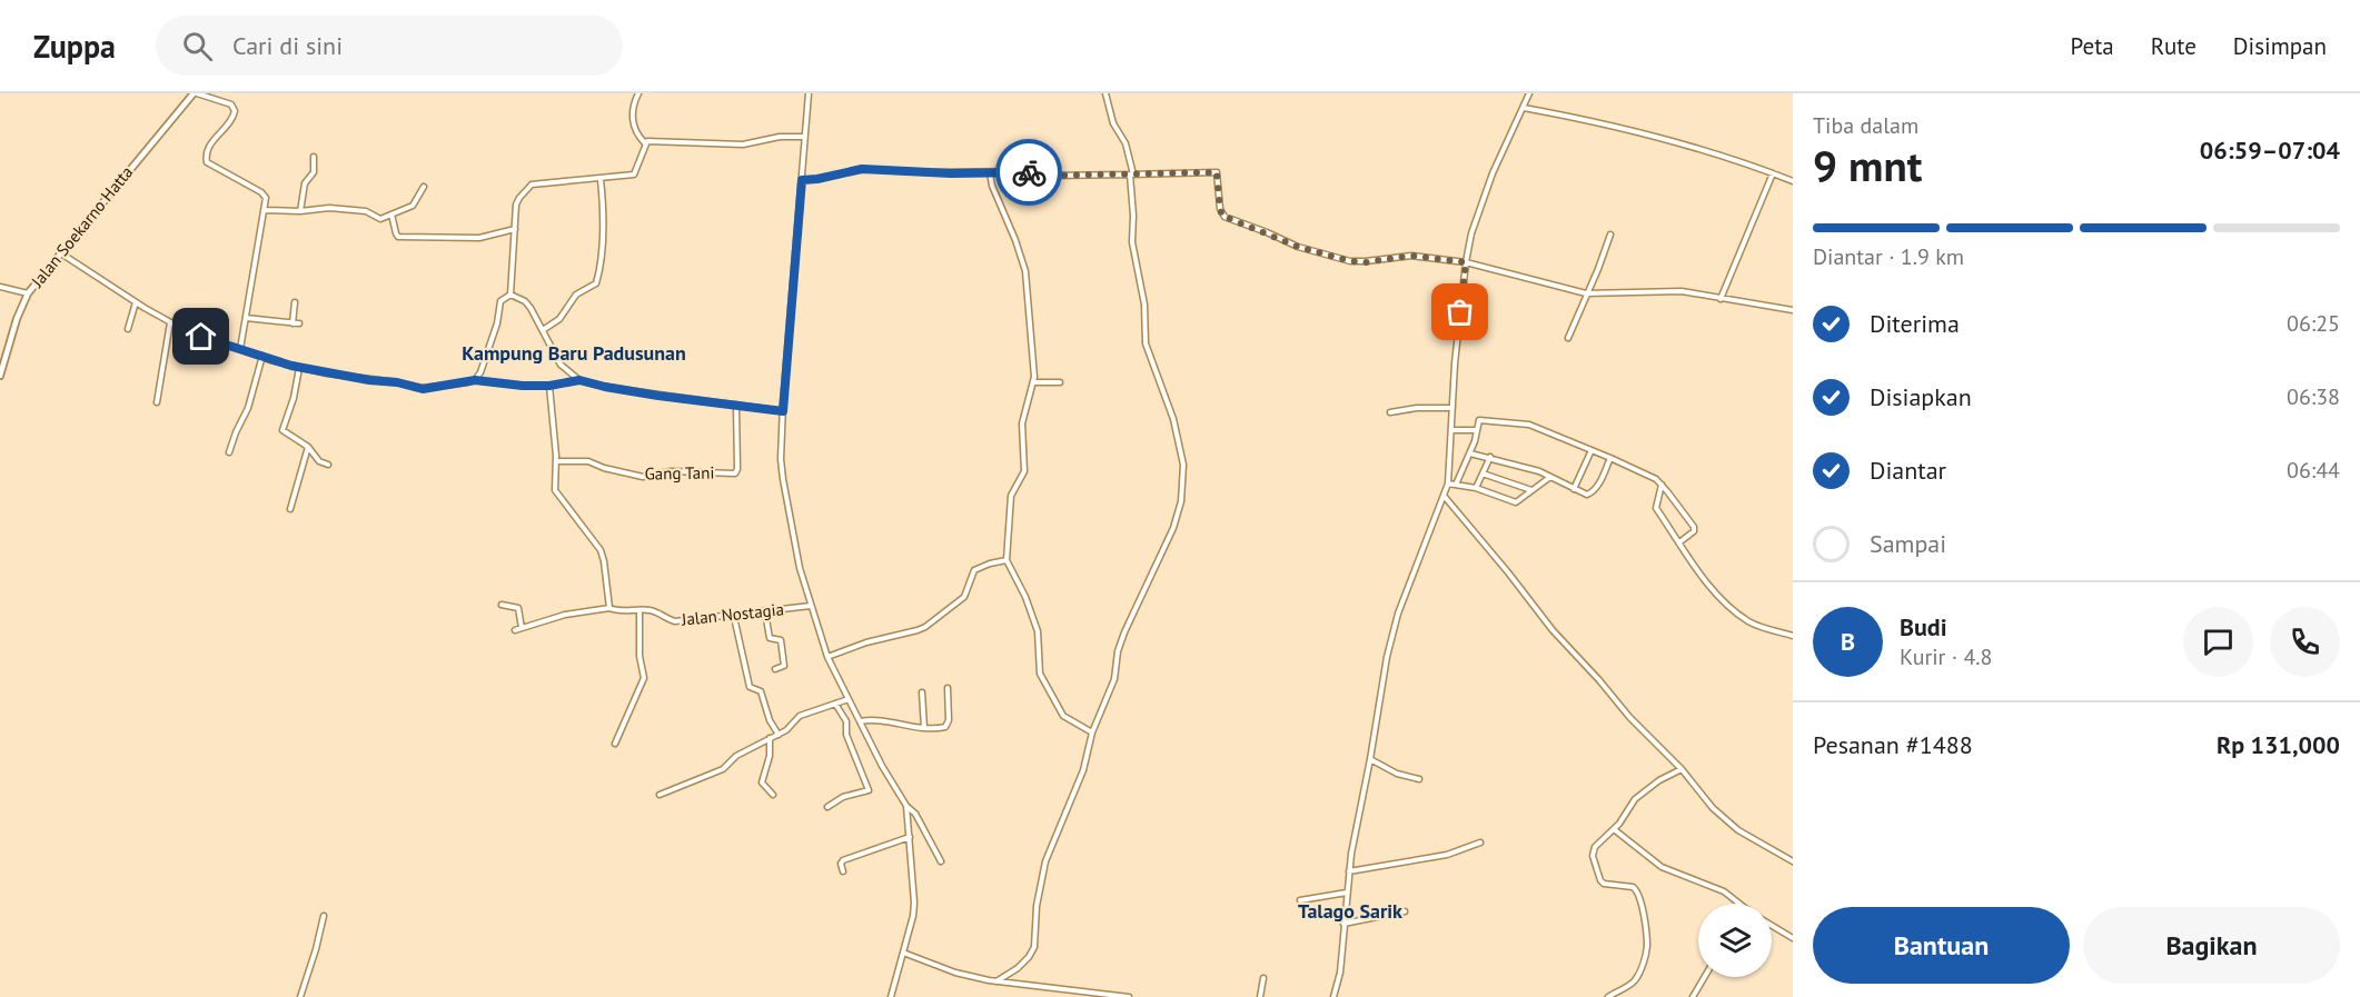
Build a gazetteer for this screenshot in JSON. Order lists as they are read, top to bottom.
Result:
{
  "streets": {
    "street": ["Jalan Soekarno Hatta", "Gang Tani", "Jalan Nostagia"]
  },
  "districts": ["Kampung Baru Padusunan", "Talago Sarik"],
  "page": {
    "header": "Zuppa",
    "search": "Cari di sini",
    "nav": ["Peta", "Rute", "Disimpan"],
    "heading": ["9 mnt", "Tiba dalam", "06:59–07:04"],
    "panel": [
      "Budi",
      "Kurir · 4.8",
      "Pesanan #1488",
      "Rp 131,000"
    ],
    "bar": "Diantar · 1.9 km",
    "list": [
      ["Diterima", "06:25"],
      ["Disiapkan", "06:38"],
      ["Diantar", "06:44"],
      "Sampai"
    ],
    "round": "B",
    "buttons": ["Bantuan", "Bagikan"]
  }
}
